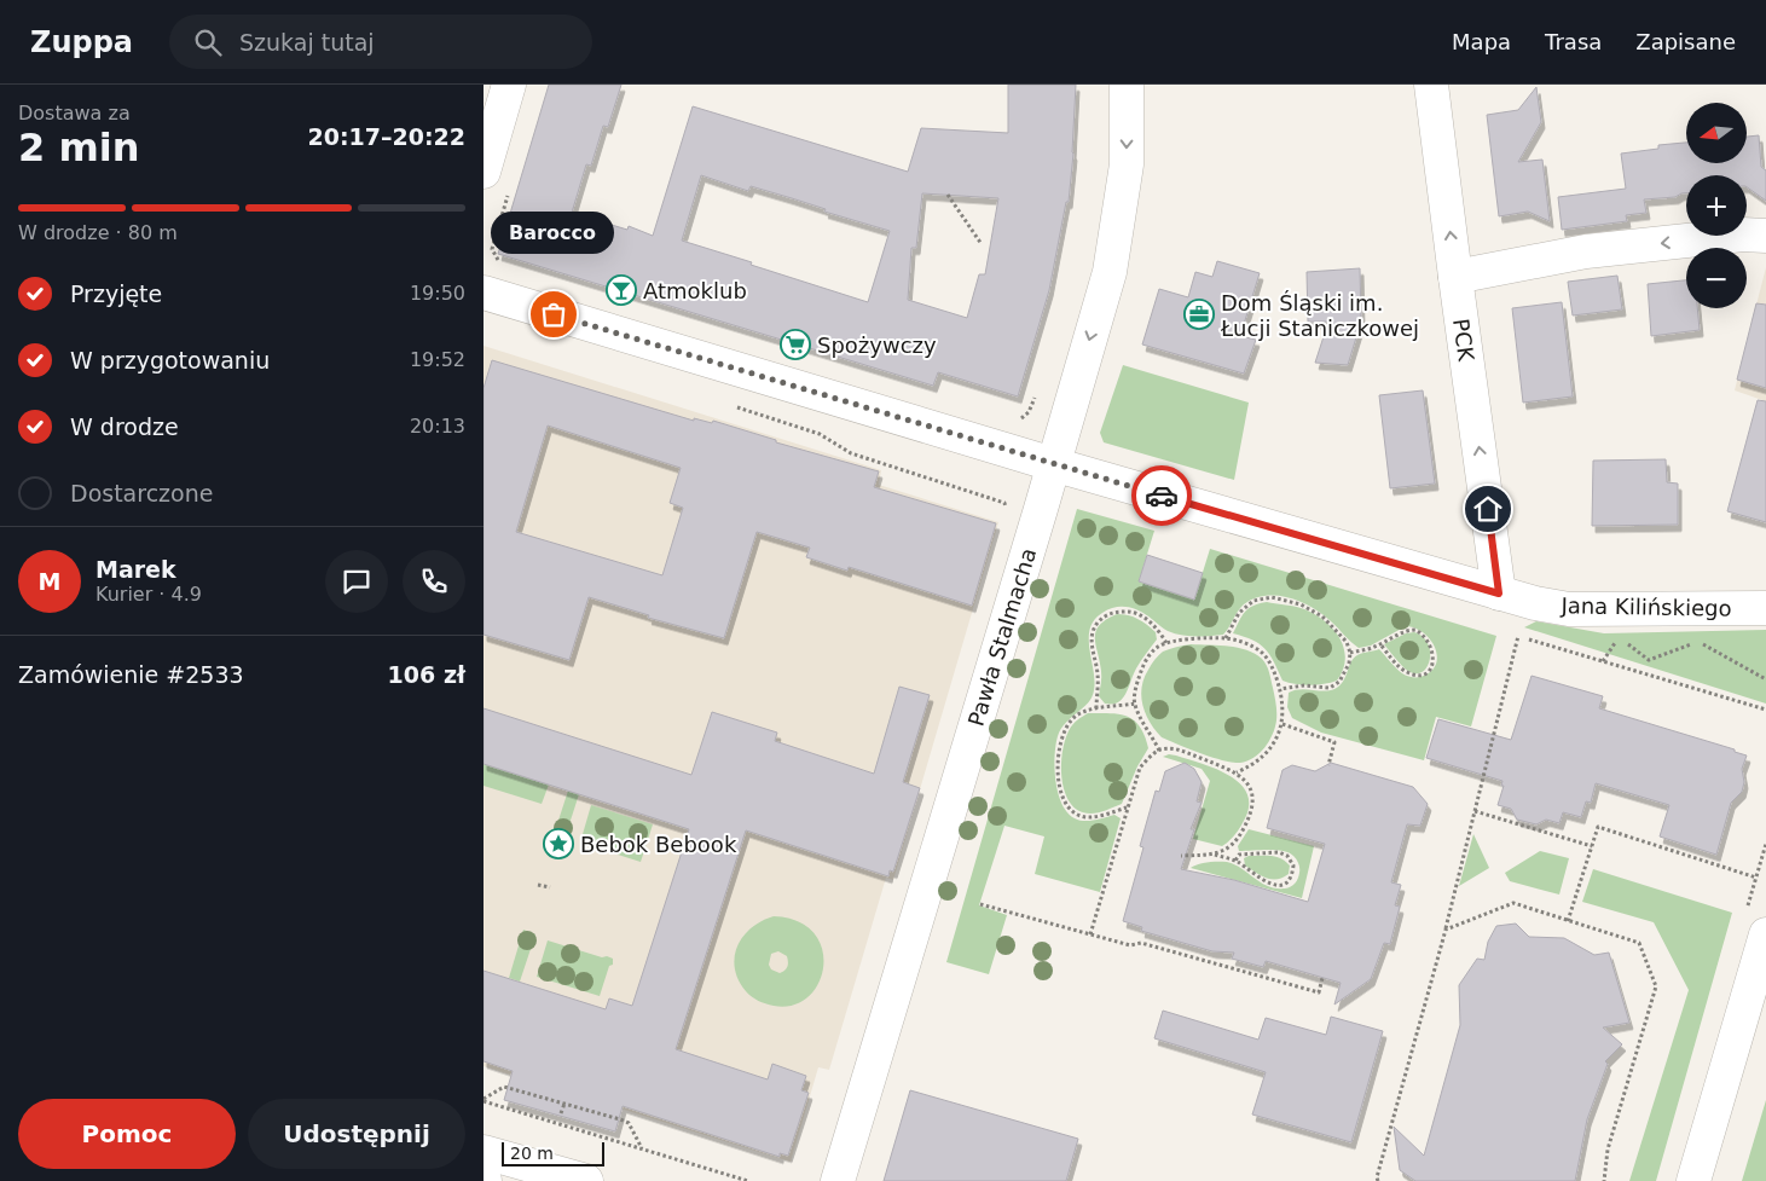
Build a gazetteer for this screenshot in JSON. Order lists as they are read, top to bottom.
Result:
{
  "streets": {
    "street": ["PCK", "Jana Kilińskiego", "Pawła Stalmacha"]
  },
  "crossings": [
    ["PCK", "Jana Kilińskiego"],
    ["Jana Kilińskiego", "Pawła Stalmacha"]
  ],
  "one_way": ["PCK"],
  "places": {
    "bar": ["Atmoklub"],
    "other": ["Barocco"],
    "office": ["Dom Śląski im. Łucji Staniczkowej"],
    "supermarket": ["Spożywczy"],
    "place": ["Bebok Bebook"]
  },
  "scale_bar": "20 m",
  "north": "left",
  "page": {
    "header": "Zuppa",
    "search": "Szukaj tutaj",
    "nav": ["Mapa", "Trasa", "Zapisane"],
    "heading": ["2 min", "Dostawa za", "20:17–20:22"],
    "panel": [
      "Marek",
      "Kurier · 4.9",
      "Zamówienie #2533",
      "106 zł"
    ],
    "map_buttons": ["+", "−"],
    "bar": "W drodze · 80 m",
    "bubble": "Barocco",
    "list": [
      ["Przyjęte", "19:50"],
      ["W przygotowaniu", "19:52"],
      ["W drodze", "20:13"],
      "Dostarczone"
    ],
    "round": "M",
    "buttons": ["Pomoc", "Udostępnij"],
    "scale": "20 m"
  }
}
